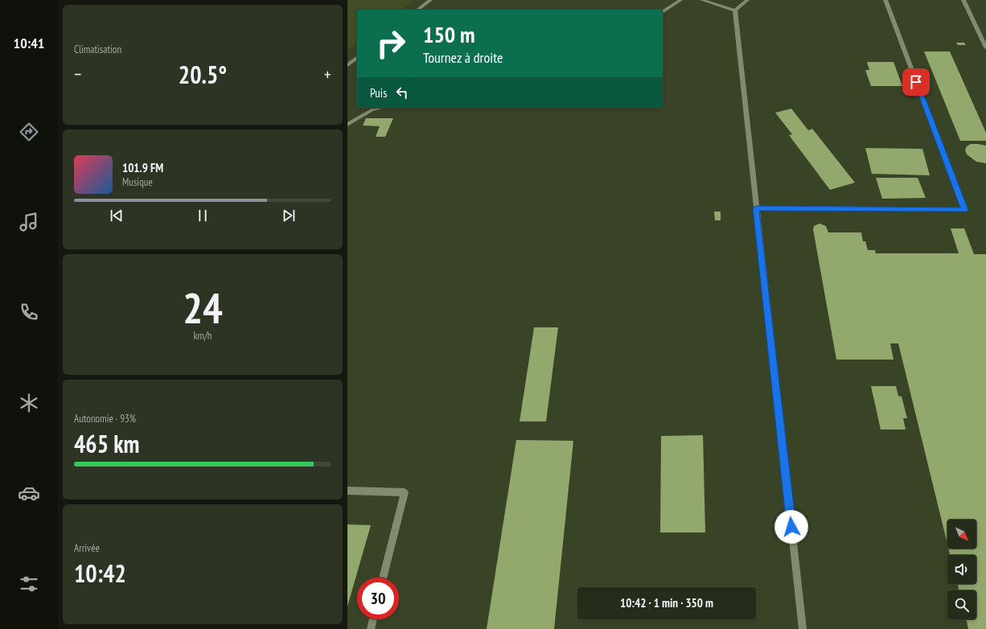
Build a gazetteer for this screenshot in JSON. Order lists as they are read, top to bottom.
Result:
{
  "north": "bottom right",
  "page": {
    "tabs": "10:41",
    "tile": [
      "Climatisation",
      ["24", "km/h"],
      ["Autonomie · 93%", "465 km"],
      ["Arrivée", "10:42"]
    ],
    "turn": ["150 m", "Tournez à droite"],
    "heat": ["−", "20.5°", "+"],
    "then": "Puis",
    "song": ["101.9 FM", "Musique"],
    "limit": "30",
    "trip": "10:42 · 1 min · 350 m"
  }
}
